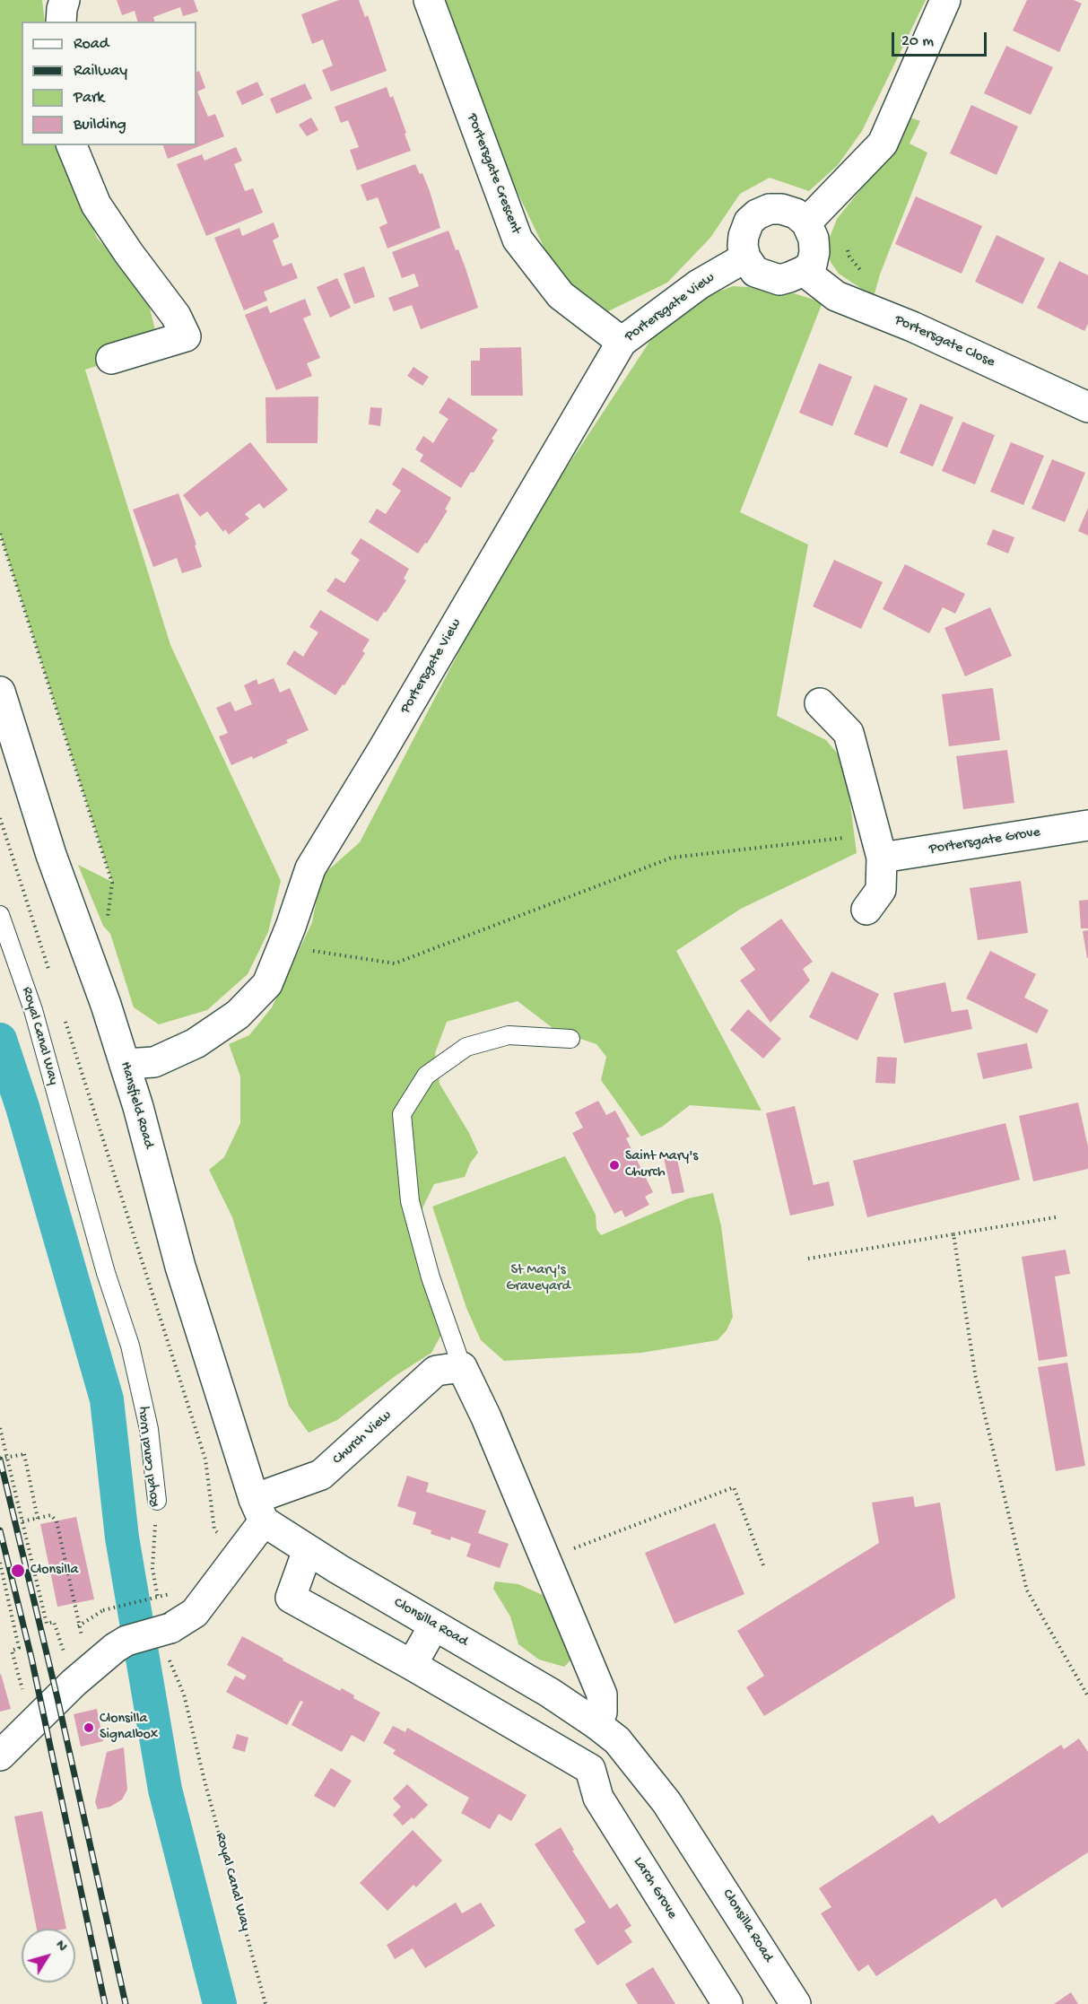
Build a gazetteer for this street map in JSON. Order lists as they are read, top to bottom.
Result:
{
  "streets": {
    "street": [
      "Portersgate Crescent",
      "Portersgate View",
      "Portersgate Close",
      "Portersgate Grove",
      "Hansfield Road",
      "Church View",
      "Clonsilla Road",
      "Larch Grove"
    ],
    "lane": ["Royal Canal Way"]
  },
  "crossings": [
    ["Portersgate Crescent", "Portersgate View"],
    ["Portersgate View", "Portersgate Close"],
    ["Portersgate View", "Hansfield Road"],
    ["Hansfield Road", "Church View"],
    ["Hansfield Road", "Clonsilla Road"],
    ["Church View", "Clonsilla Road"]
  ],
  "parks": ["St Mary's Graveyard"],
  "places": ["Saint Mary's Church", "Clonsilla", "Clonsilla Signalbox"],
  "legend": [
    "Road",
    "Railway",
    "Park",
    "Building"
  ],
  "scale_bar": "20 m",
  "north": "top right"
}
